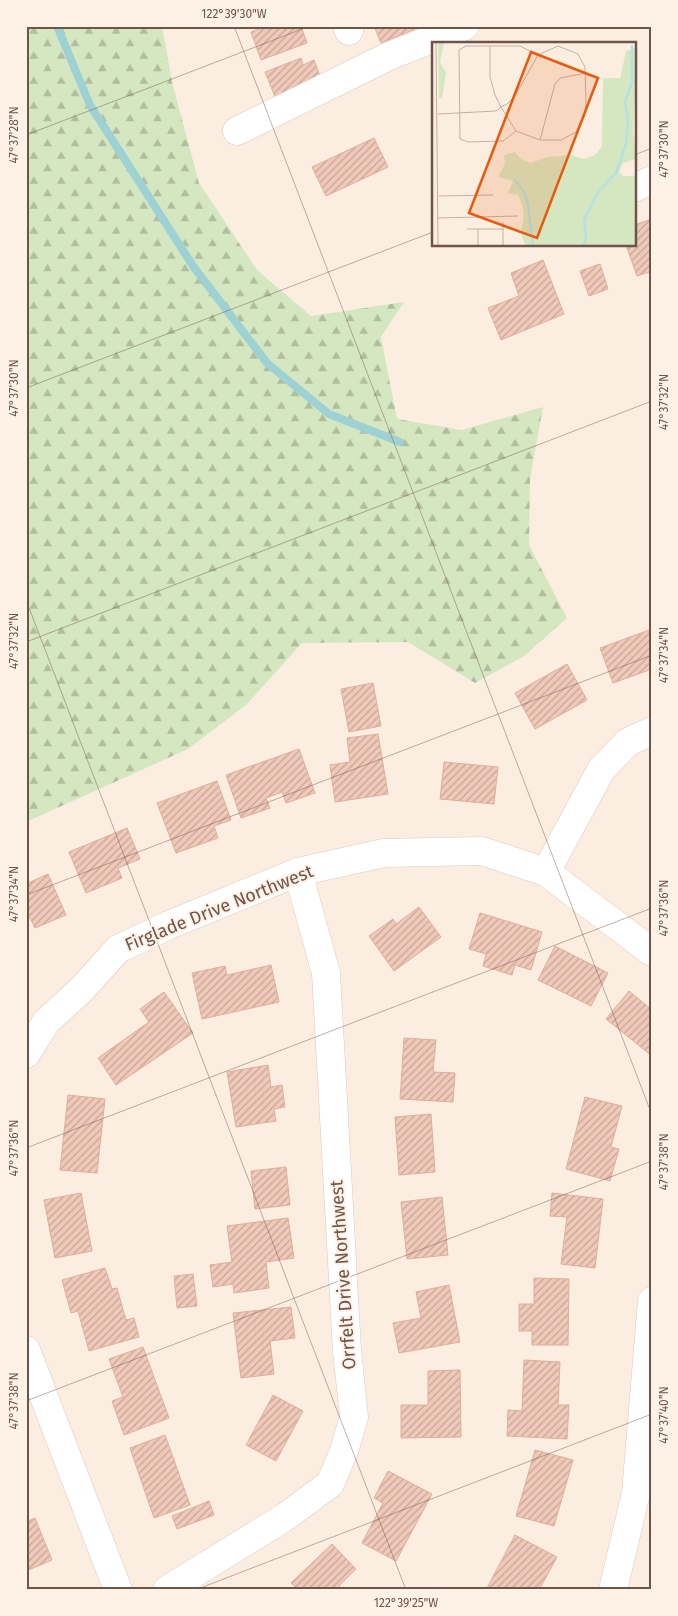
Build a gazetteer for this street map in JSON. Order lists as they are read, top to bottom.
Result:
{
  "streets": {
    "street": ["Firglade Drive Northwest", "Orrfelt Drive Northwest"]
  },
  "crossings": [
    ["Firglade Drive Northwest", "Orrfelt Drive Northwest"]
  ],
  "coordinates": [
    "122°39'30\"W",
    "47°37'28\"N",
    "47°37'30\"N",
    "47°37'32\"N",
    "47°37'34\"N",
    "47°37'36\"N",
    "47°37'38\"N",
    "47°37'40\"N",
    "122°39'25\"W"
  ]
}
